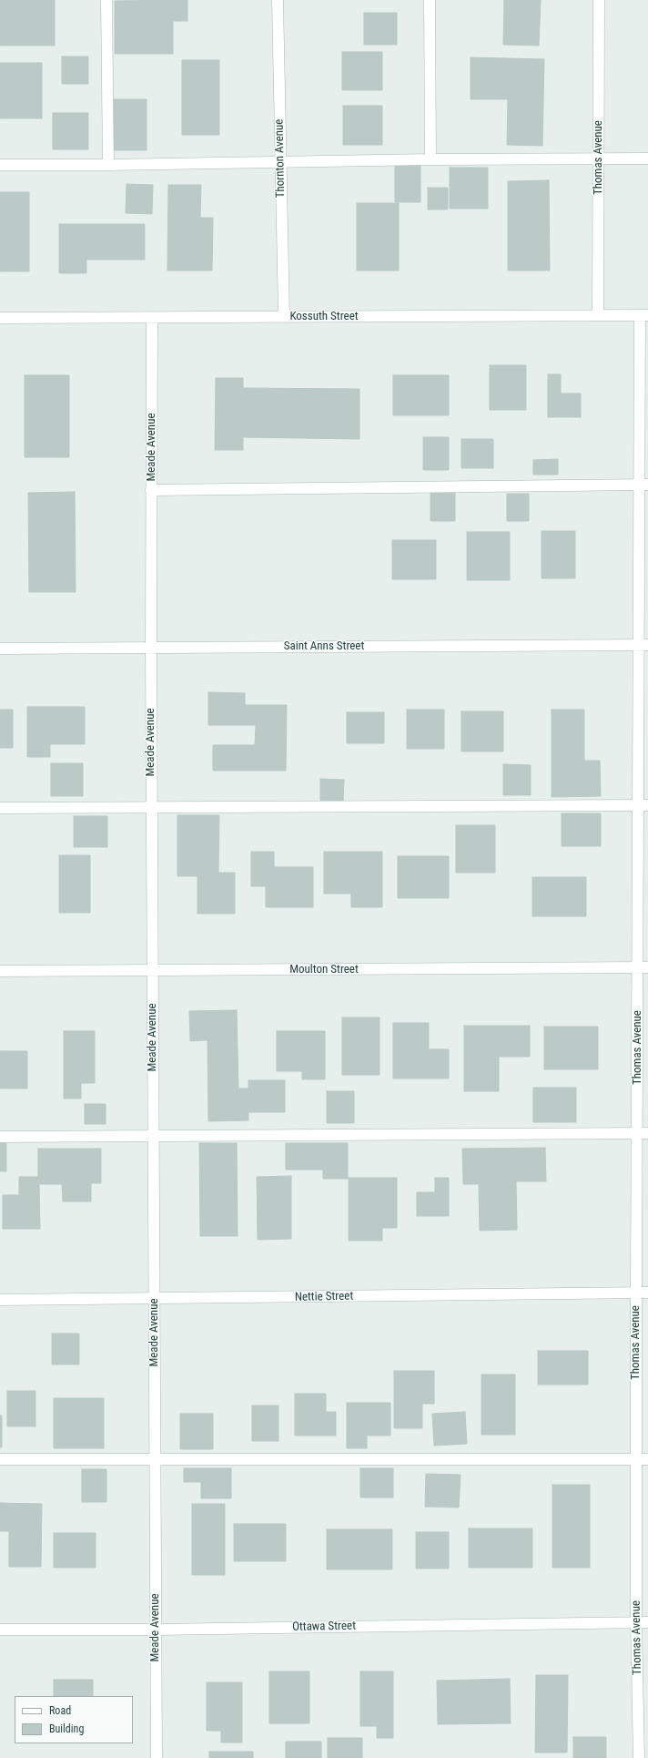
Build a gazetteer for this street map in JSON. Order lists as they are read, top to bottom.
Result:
{
  "streets": {
    "street": [
      "Thomas Avenue",
      "Thornton Avenue",
      "Kossuth Street",
      "Meade Avenue",
      "Saint Anns Street",
      "Moulton Street",
      "Nettie Street",
      "Ottawa Street"
    ]
  },
  "crossings": [
    ["Thomas Avenue", "Kossuth Street"],
    ["Thomas Avenue", "Saint Anns Street"],
    ["Thomas Avenue", "Moulton Street"],
    ["Thomas Avenue", "Nettie Street"],
    ["Thomas Avenue", "Ottawa Street"],
    ["Thornton Avenue", "Kossuth Street"],
    ["Kossuth Street", "Meade Avenue"],
    ["Meade Avenue", "Saint Anns Street"],
    ["Meade Avenue", "Moulton Street"],
    ["Meade Avenue", "Nettie Street"],
    ["Meade Avenue", "Ottawa Street"]
  ],
  "legend": ["Road", "Building"]
}
